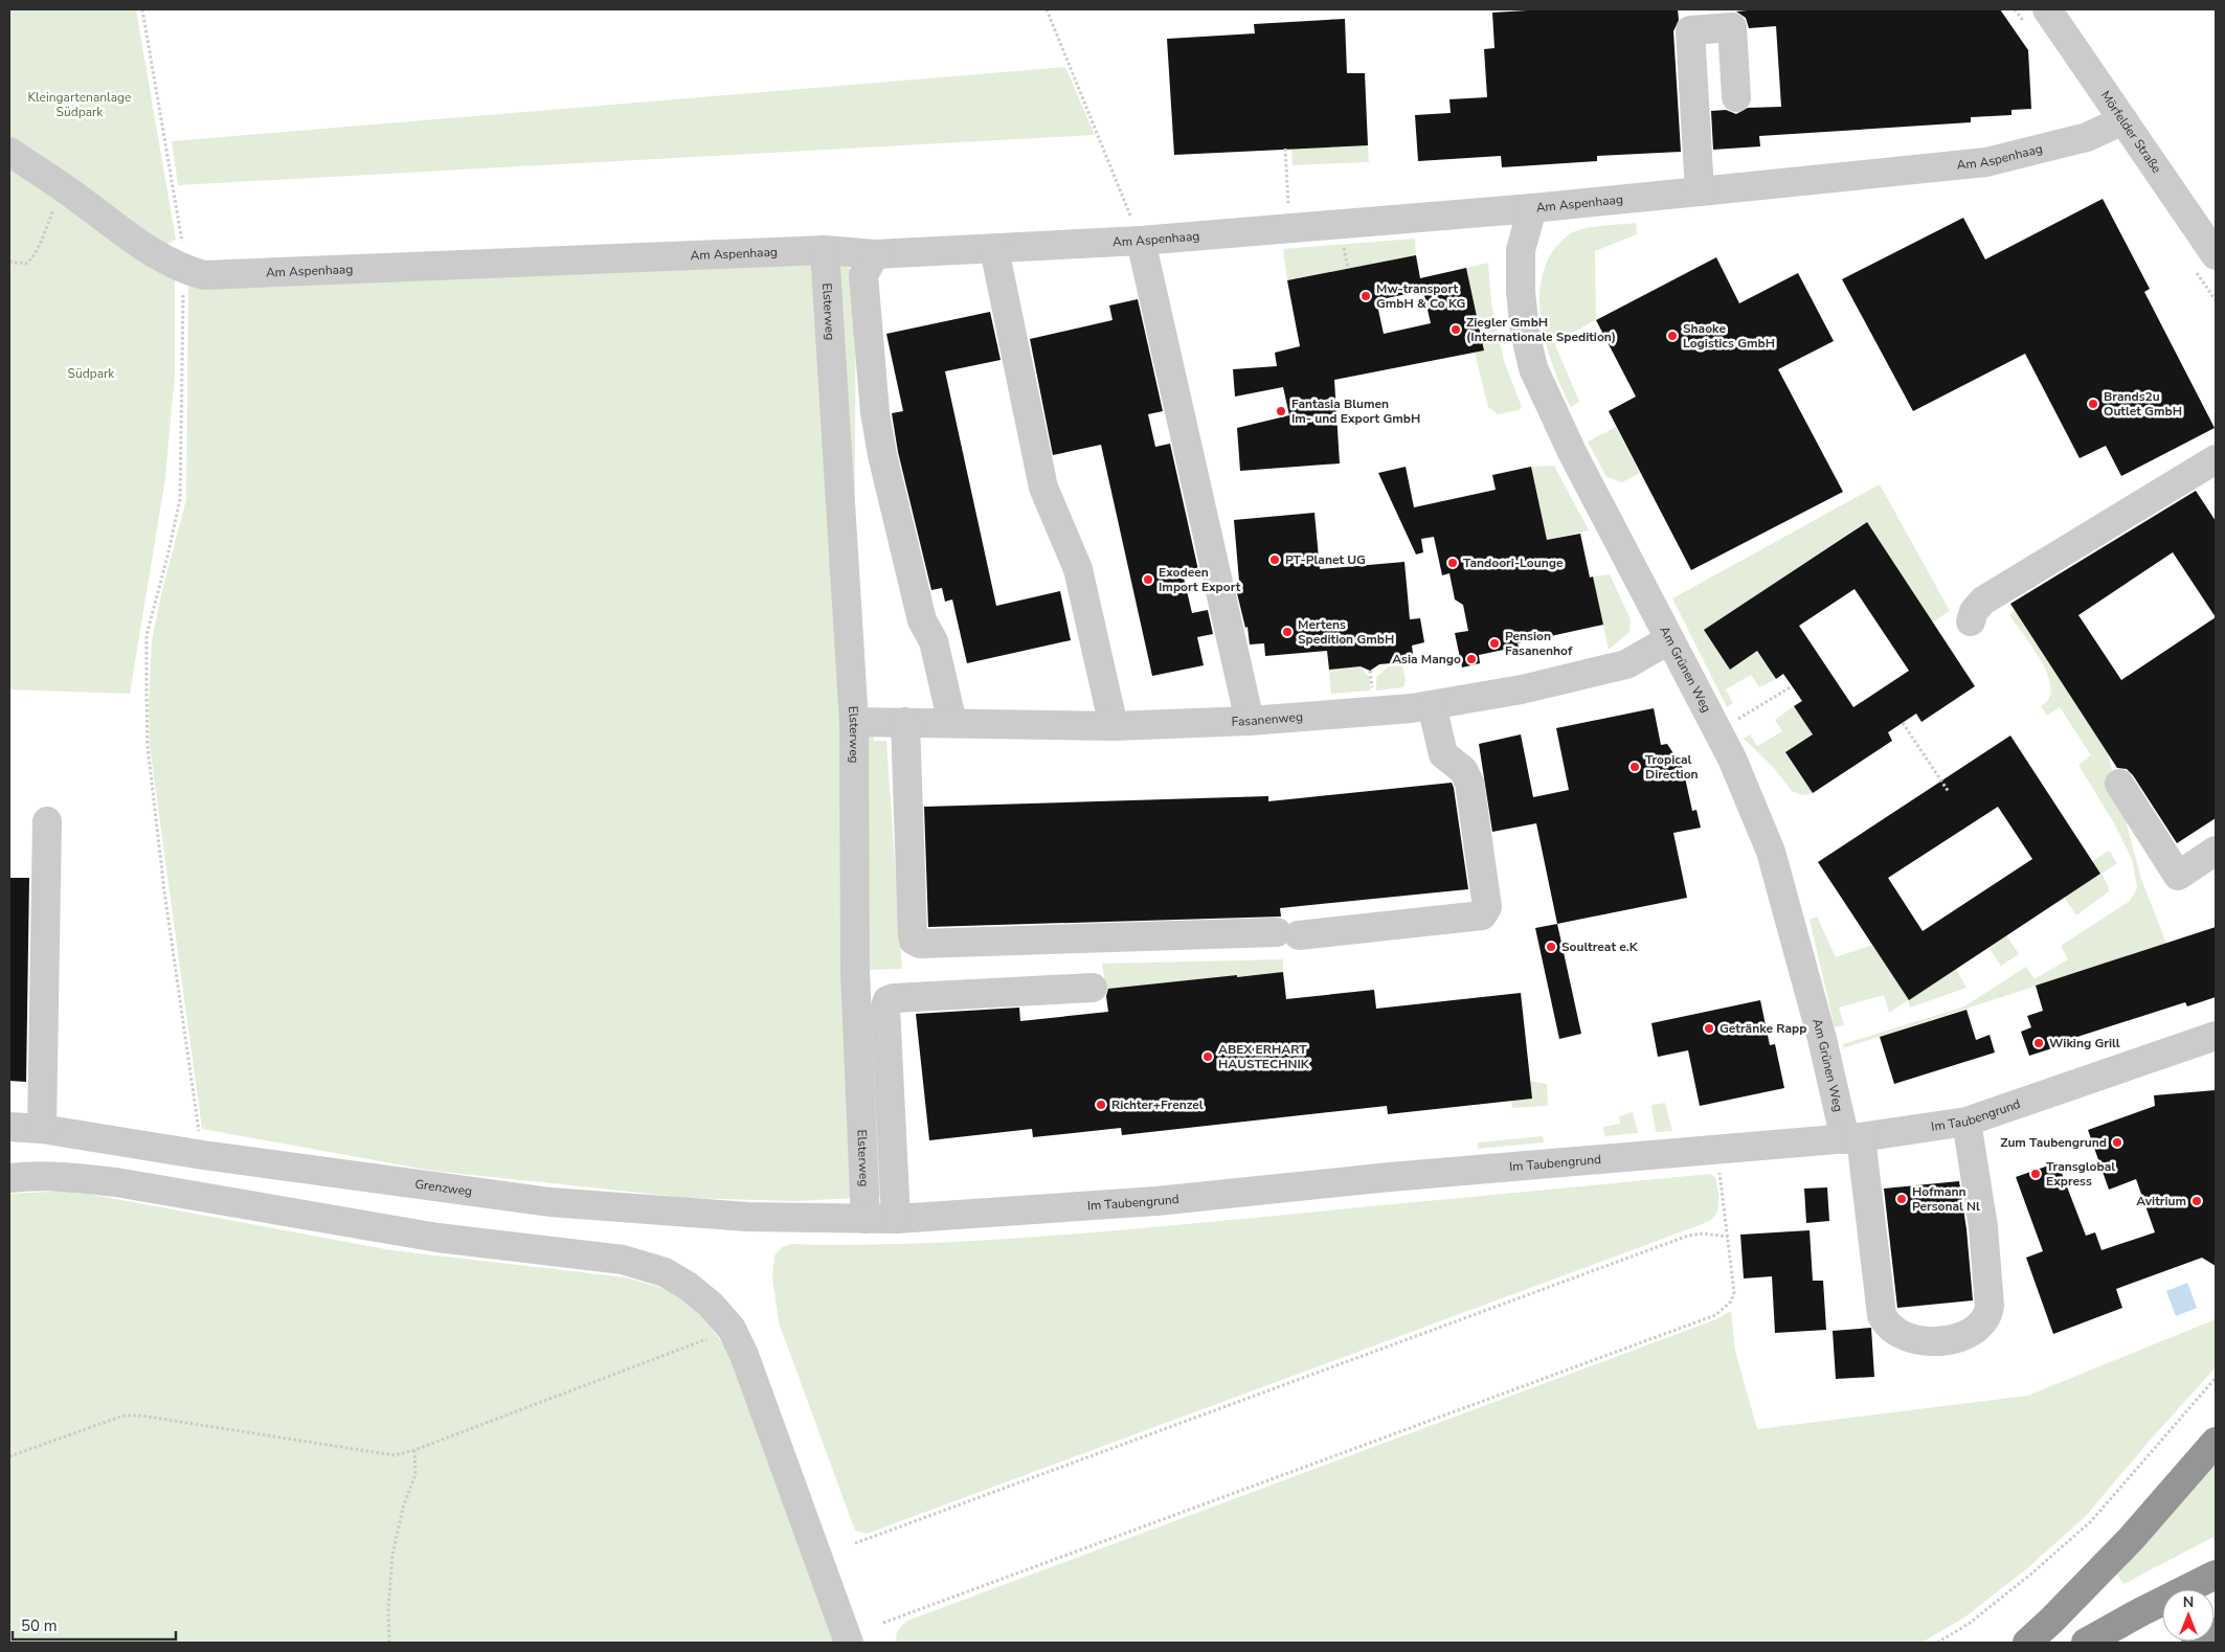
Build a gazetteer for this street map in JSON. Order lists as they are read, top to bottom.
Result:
{
  "streets": {
    "street": [
      "Mörfelder Straße",
      "Am Aspenhaag",
      "Elsterweg",
      "Am Grünen Weg",
      "Fasanenweg",
      "Im Taubengrund",
      "Grenzweg"
    ]
  },
  "crossings": [
    ["Mörfelder Straße", "Am Aspenhaag"],
    ["Am Aspenhaag", "Elsterweg"],
    ["Am Aspenhaag", "Am Grünen Weg"],
    ["Elsterweg", "Fasanenweg"],
    ["Elsterweg", "Im Taubengrund"],
    ["Elsterweg", "Grenzweg"],
    ["Am Grünen Weg", "Fasanenweg"],
    ["Am Grünen Weg", "Im Taubengrund"],
    ["Im Taubengrund", "Grenzweg"]
  ],
  "parks": ["Kleingartenanlage Südpark", "Südpark"],
  "places": [
    "Mw-transport GmbH & Co KG",
    "Ziegler GmbH (Internationale Spedition)",
    "Shaoke Logistics GmbH",
    "Brands2u Outlet GmbH",
    "Fantasia Blumen Im- und Export GmbH",
    "PT-Planet UG",
    "Tandoori-Lounge",
    "Exodeen Import Export",
    "Mertens Spedition GmbH",
    "Pension Fasanenhof",
    "Asia Mango",
    "Tropical Direction",
    "Soultreat e.K",
    "Getränke Rapp",
    "Wiking Grill",
    "ABEX ERHART HAUSTECHNIK",
    "Richter+Frenzel",
    "Zum Taubengrund",
    "Transglobal Express",
    "Hofmann Personal Nl",
    "Avitrium"
  ],
  "scale_bar": "50 m",
  "north": "top"
}
